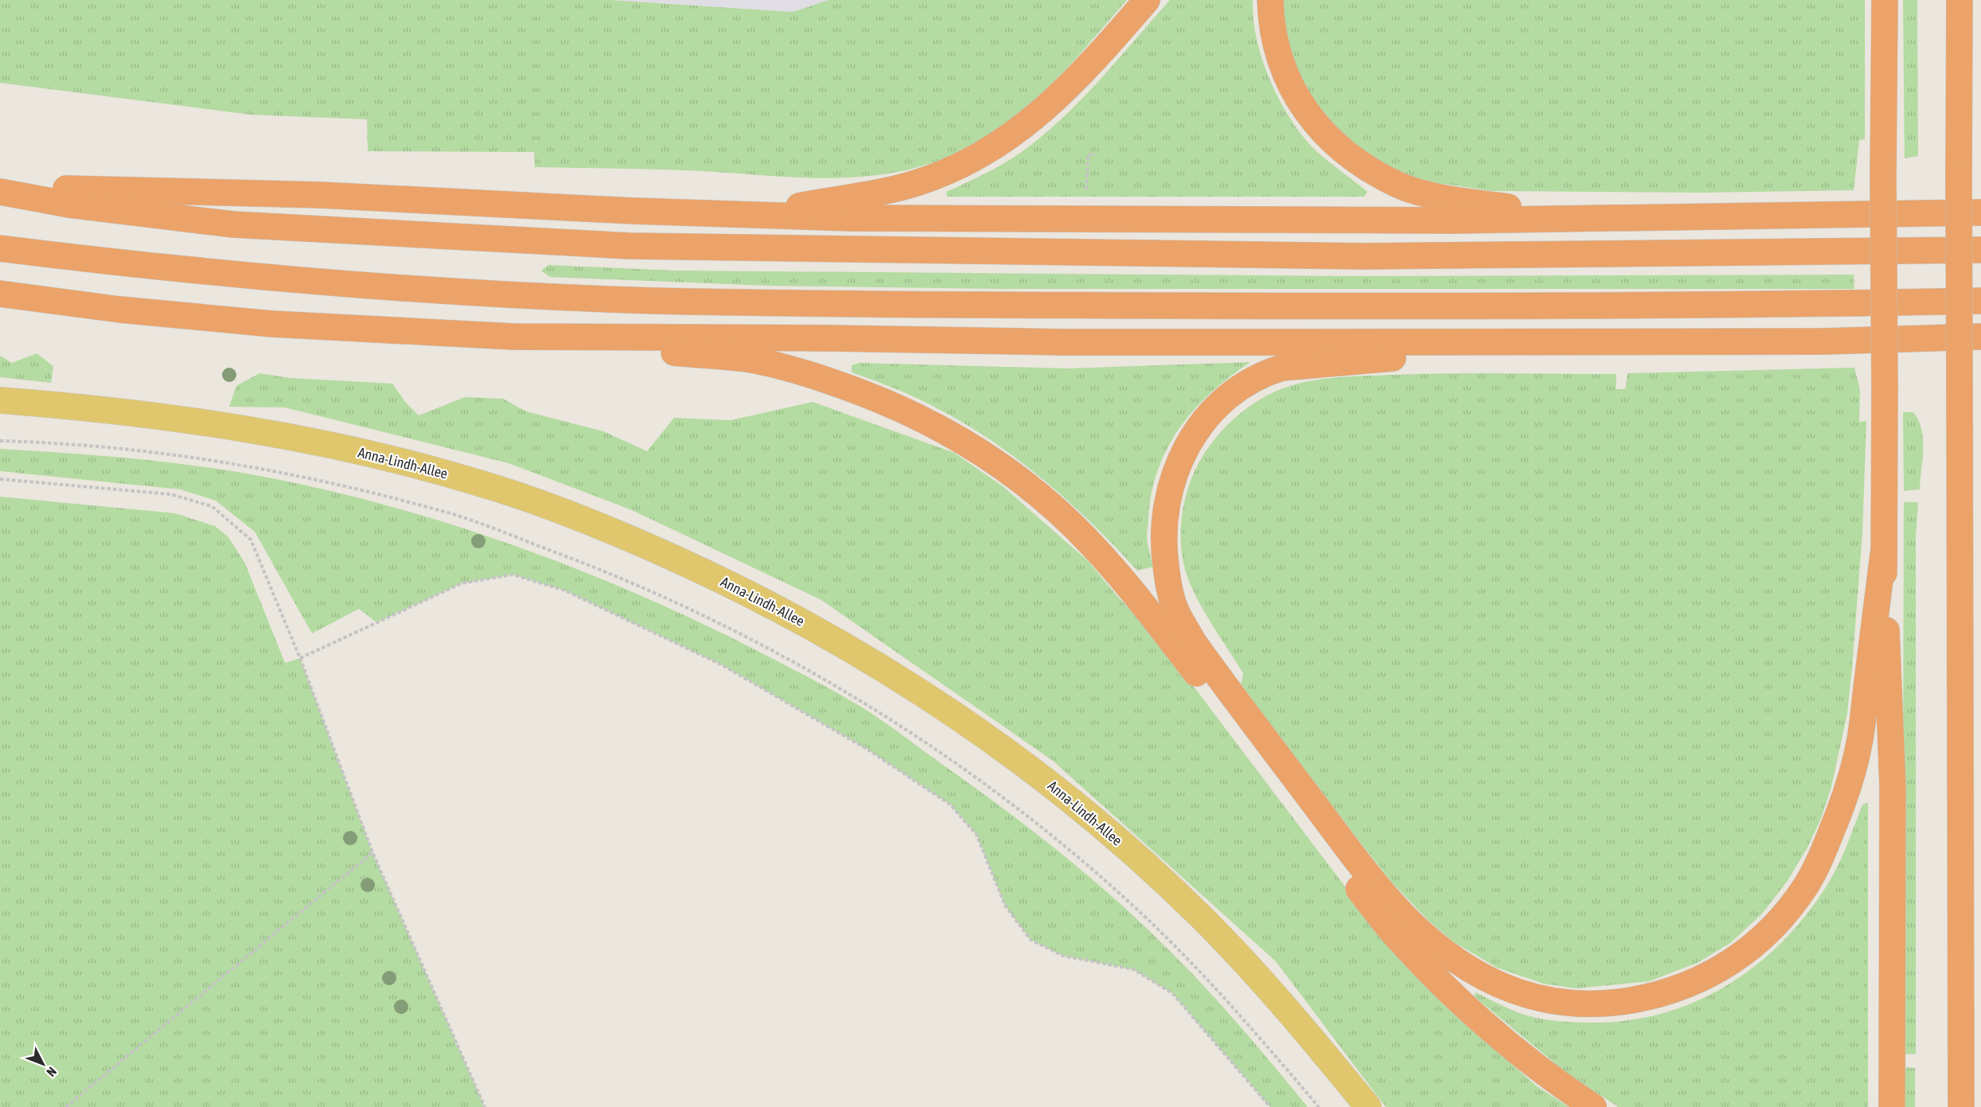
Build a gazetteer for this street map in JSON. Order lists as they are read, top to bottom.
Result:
{
  "streets": {
    "main road": ["Anna-Lindh-Allee"]
  },
  "north": "bottom right"
}
